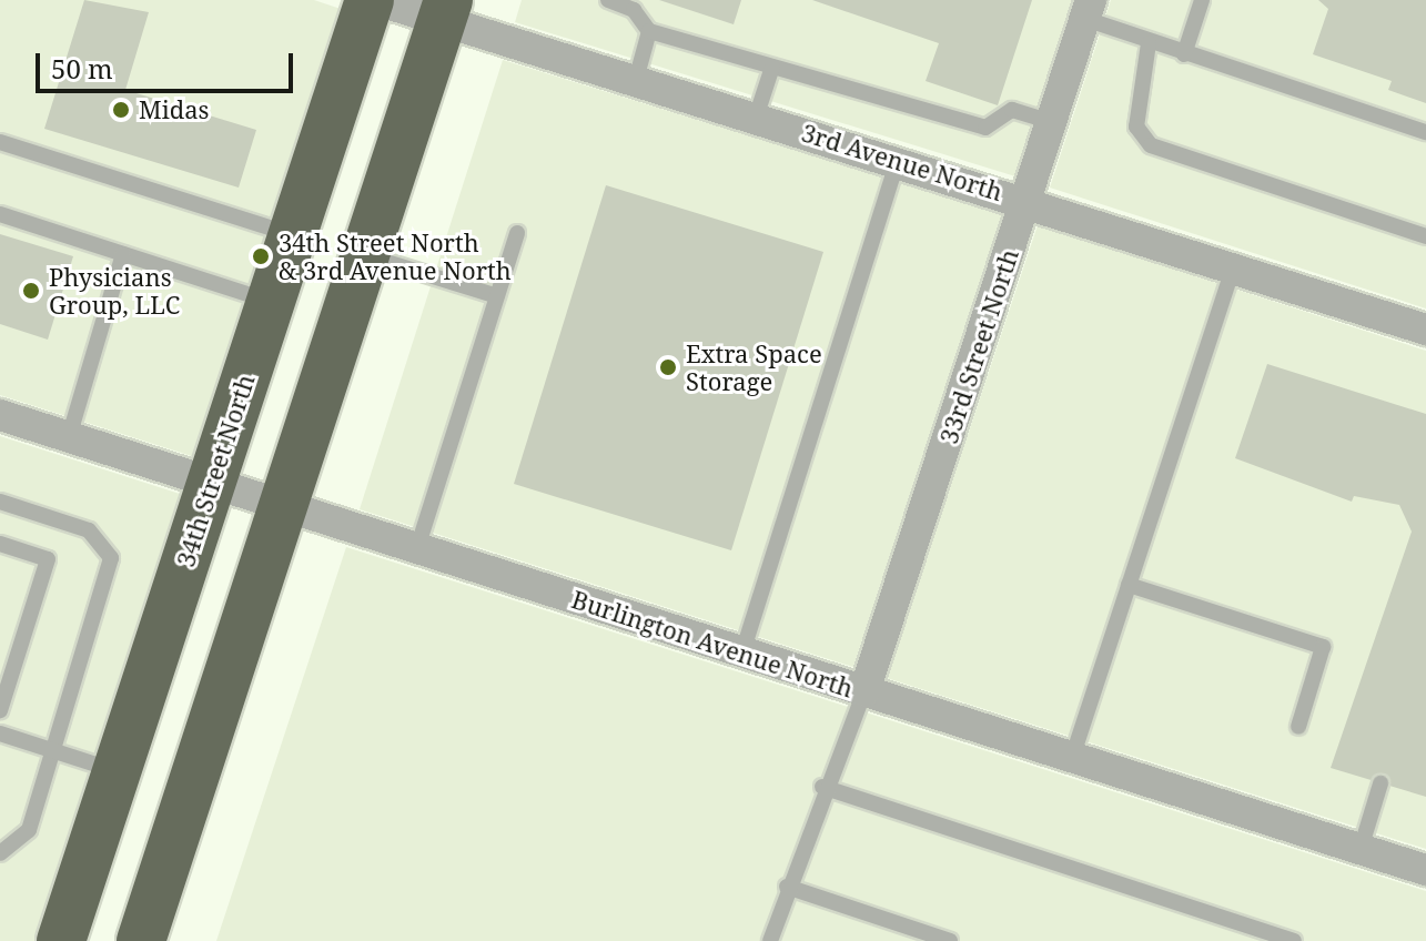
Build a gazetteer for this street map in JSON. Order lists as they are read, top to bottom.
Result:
{
  "streets": {
    "highway": ["34th Street North"],
    "street": ["3rd Avenue North", "33rd Street North", "Burlington Avenue North"]
  },
  "crossings": [
    ["3rd Avenue North", "33rd Street North"],
    ["3rd Avenue North", "34th Street North"],
    ["33rd Street North", "Burlington Avenue North"],
    ["34th Street North", "Burlington Avenue North"]
  ],
  "places": [
    "Midas",
    "34th Street North & 3rd Avenue North",
    "Physicians Group, LLC",
    "Extra Space Storage"
  ],
  "scale_bar": "50 m"
}
